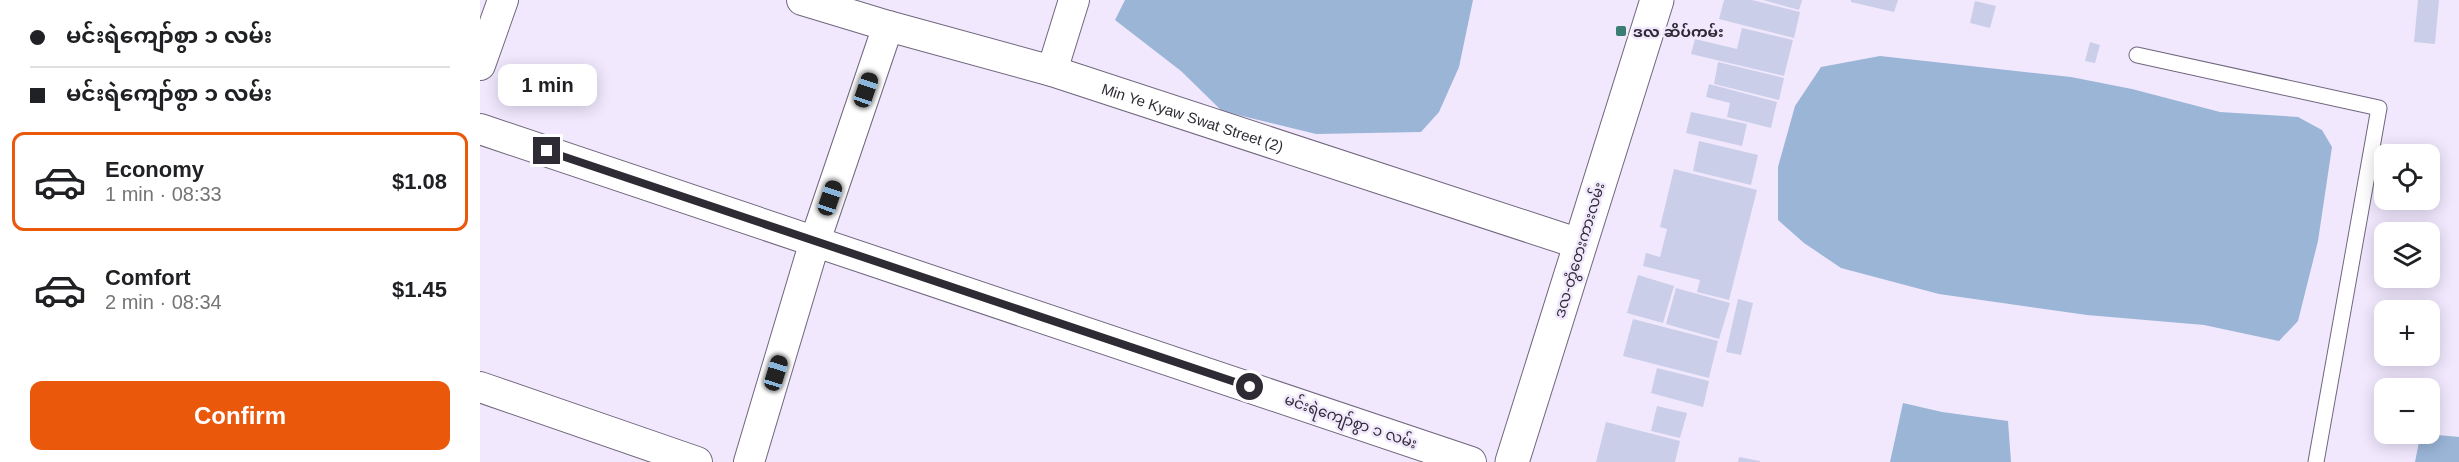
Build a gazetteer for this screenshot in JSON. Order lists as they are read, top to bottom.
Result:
{
  "streets": {
    "main road": ["ဒလ-တွံတေးကားလမ်း"],
    "street": ["Min Ye Kyaw Swat Street (2)", "မင်းရဲကျော်စွာ ၁ လမ်း"]
  },
  "crossings": [
    ["Min Ye Kyaw Swat Street (2)", "ဒလ-တွံတေးကားလမ်း"]
  ],
  "places": {
    "transit": ["ဒလ ဆိပ်ကမ်း"]
  },
  "page": {
    "banner": ["မင်းရဲကျော်စွာ ၁ လမ်း", "မင်းရဲကျော်စွာ ၁ လမ်း"],
    "bubble": "1 min",
    "list": [
      {
        "name": "Economy",
        "note": "1 min · 08:33",
        "value": "$1.08"
      },
      {
        "name": "Comfort",
        "note": "2 min · 08:34",
        "value": "$1.45"
      }
    ],
    "map_buttons": ["+", "−"],
    "buttons": "Confirm"
  }
}
